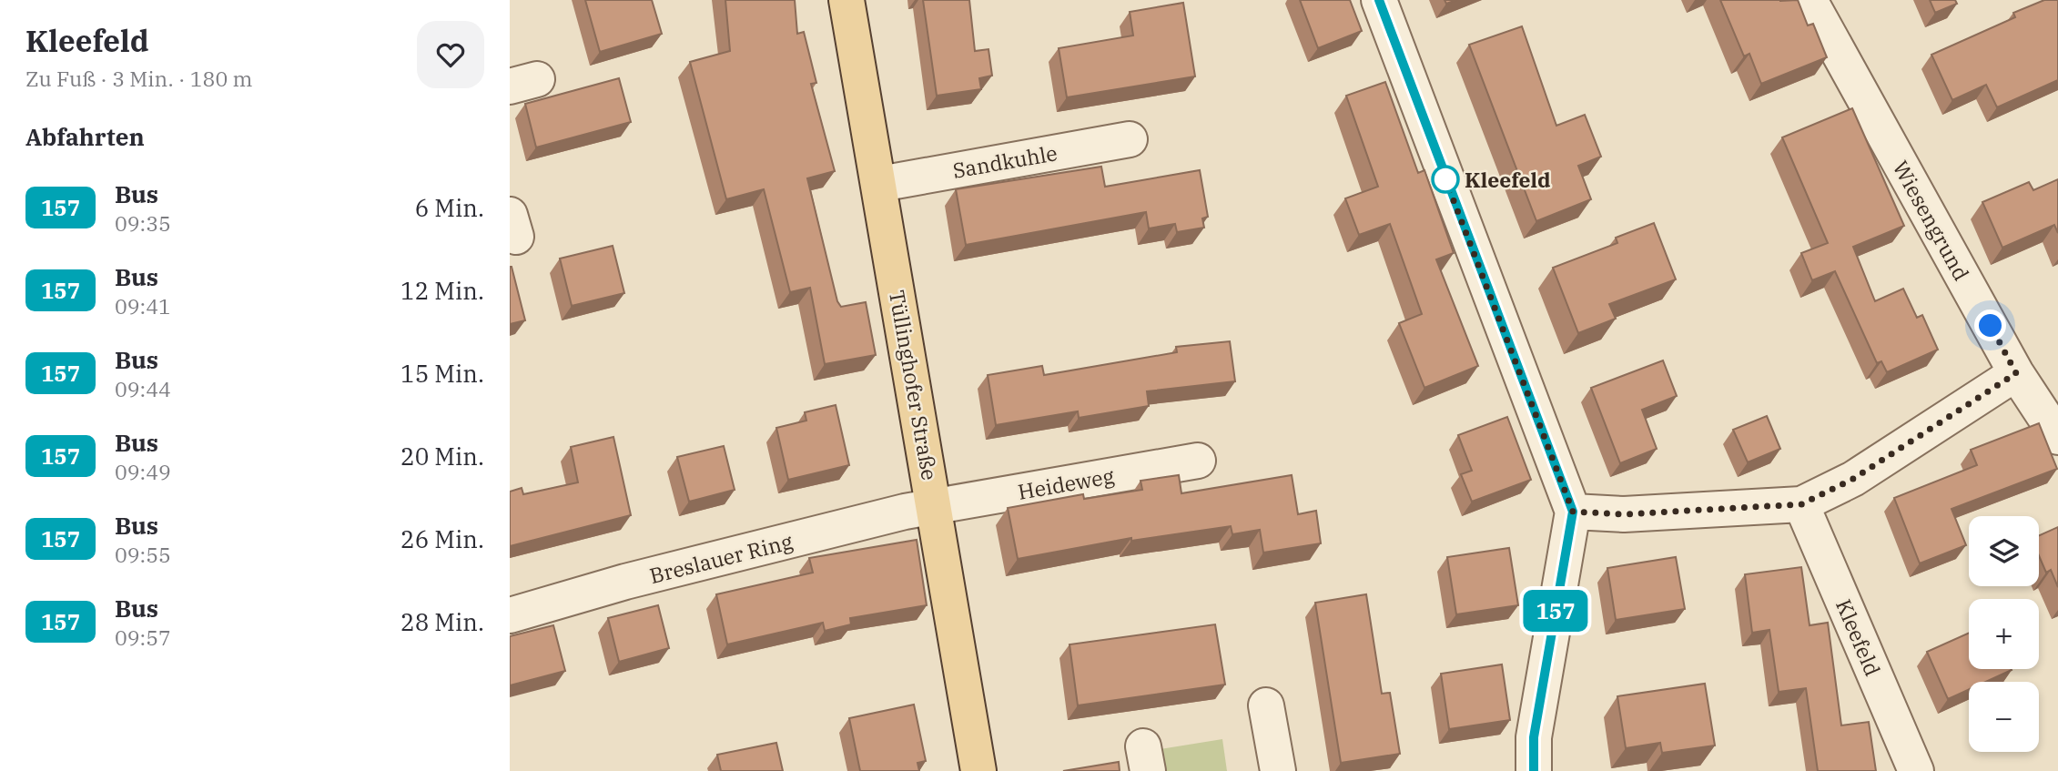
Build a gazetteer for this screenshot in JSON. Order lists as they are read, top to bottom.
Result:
{
  "streets": {
    "main road": ["Tüllinghofer Straße"],
    "street": [
      "Sandkuhle",
      "Wiesengrund",
      "Heideweg",
      "Breslauer Ring",
      "Kleefeld"
    ]
  },
  "crossings": [
    ["Sandkuhle", "Tüllinghofer Straße"],
    ["Tüllinghofer Straße", "Heideweg"],
    ["Tüllinghofer Straße", "Breslauer Ring"],
    ["Heideweg", "Breslauer Ring"]
  ],
  "places": ["Kleefeld"],
  "lines": ["bus line 157"],
  "page": {
    "heading": [
      ["Kleefeld", "Zu Fuß · 3 Min. · 180 m"],
      "Abfahrten"
    ],
    "on_map": "157",
    "list": [
      {
        "mark": "157",
        "name": "Bus",
        "note": "09:35",
        "value": "6 Min."
      },
      {
        "mark": "157",
        "name": "Bus",
        "note": "09:41",
        "value": "12 Min."
      },
      {
        "mark": "157",
        "name": "Bus",
        "note": "09:44",
        "value": "15 Min."
      },
      {
        "mark": "157",
        "name": "Bus",
        "note": "09:49",
        "value": "20 Min."
      },
      {
        "mark": "157",
        "name": "Bus",
        "note": "09:55",
        "value": "26 Min."
      },
      {
        "mark": "157",
        "name": "Bus",
        "note": "09:57",
        "value": "28 Min."
      }
    ],
    "map_buttons": ["+", "−"]
  }
}
